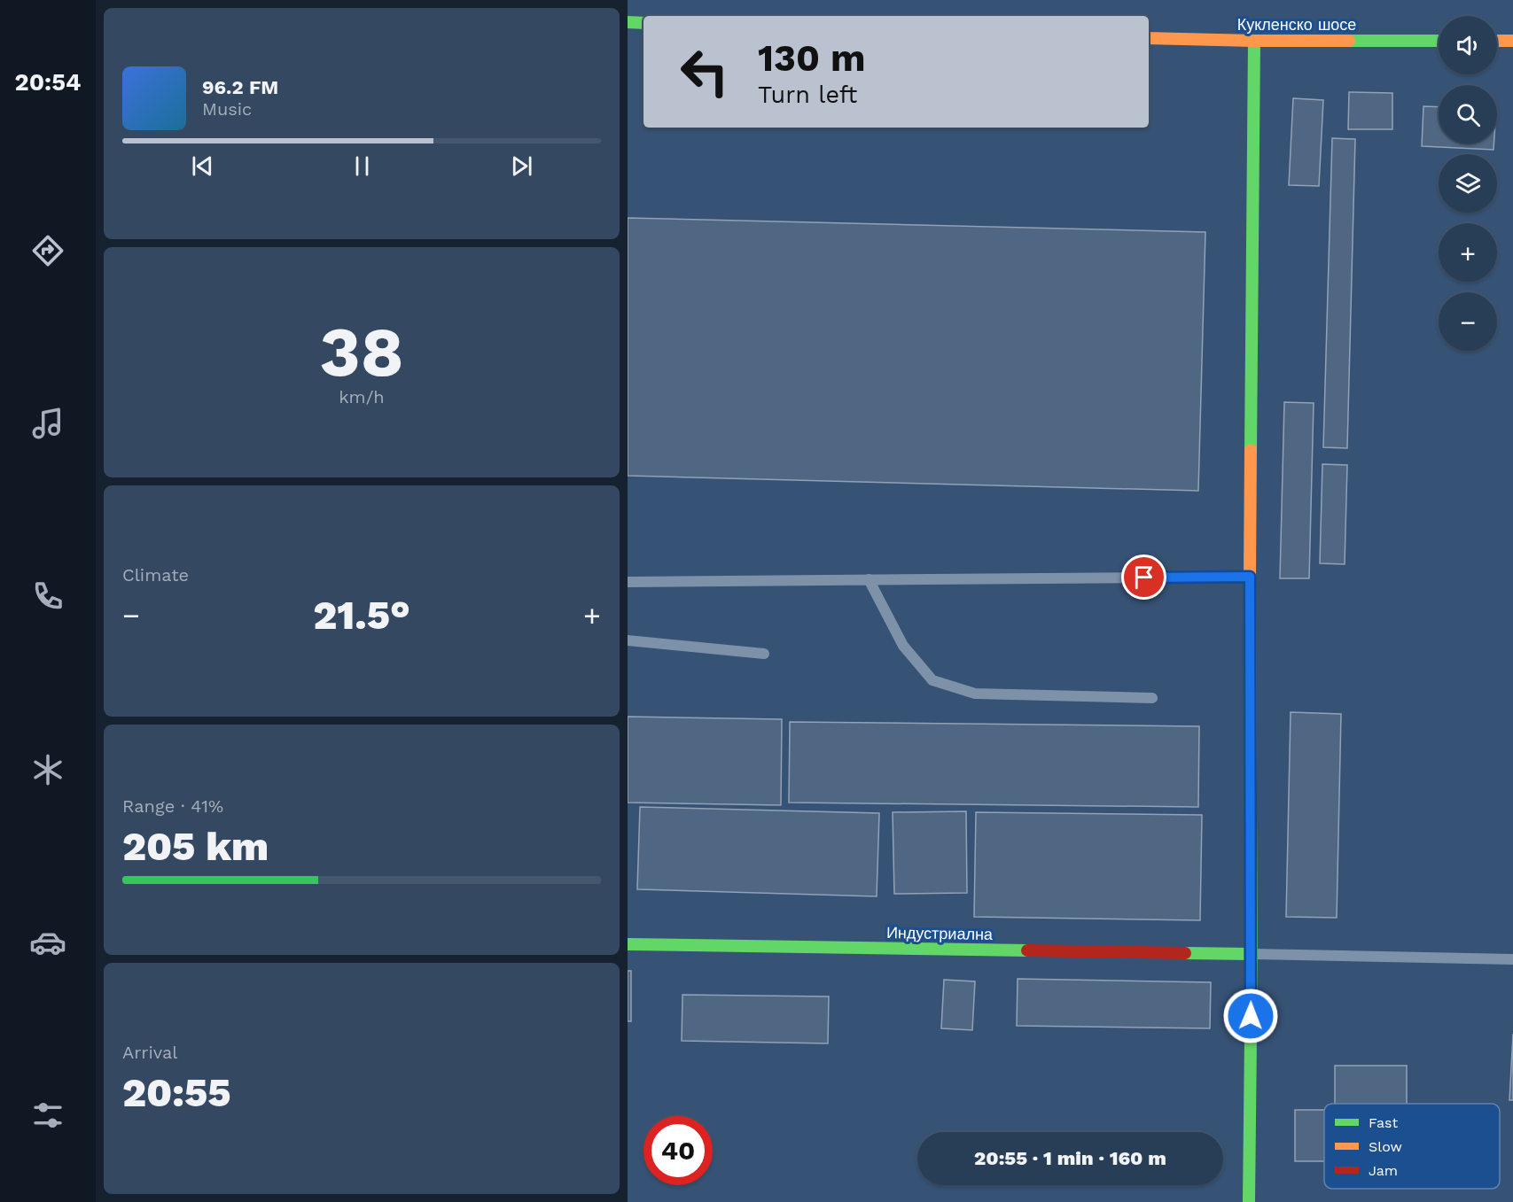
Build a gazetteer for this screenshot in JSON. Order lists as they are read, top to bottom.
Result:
{
  "streets": {
    "street": ["Кукленско шосе", "Индустриална"]
  },
  "legend": ["Fast", "Slow", "Jam"],
  "page": {
    "tabs": "20:54",
    "map_buttons": ["+", "−"],
    "turn": ["130 m", "Turn left"],
    "song": ["96.2 FM", "Music"],
    "tile": [
      ["38", "km/h"],
      "Climate",
      ["Range · 41%", "205 km"],
      ["Arrival", "20:55"]
    ],
    "heat": ["−", "21.5°", "+"],
    "limit": "40",
    "trip": "20:55 · 1 min · 160 m"
  }
}
